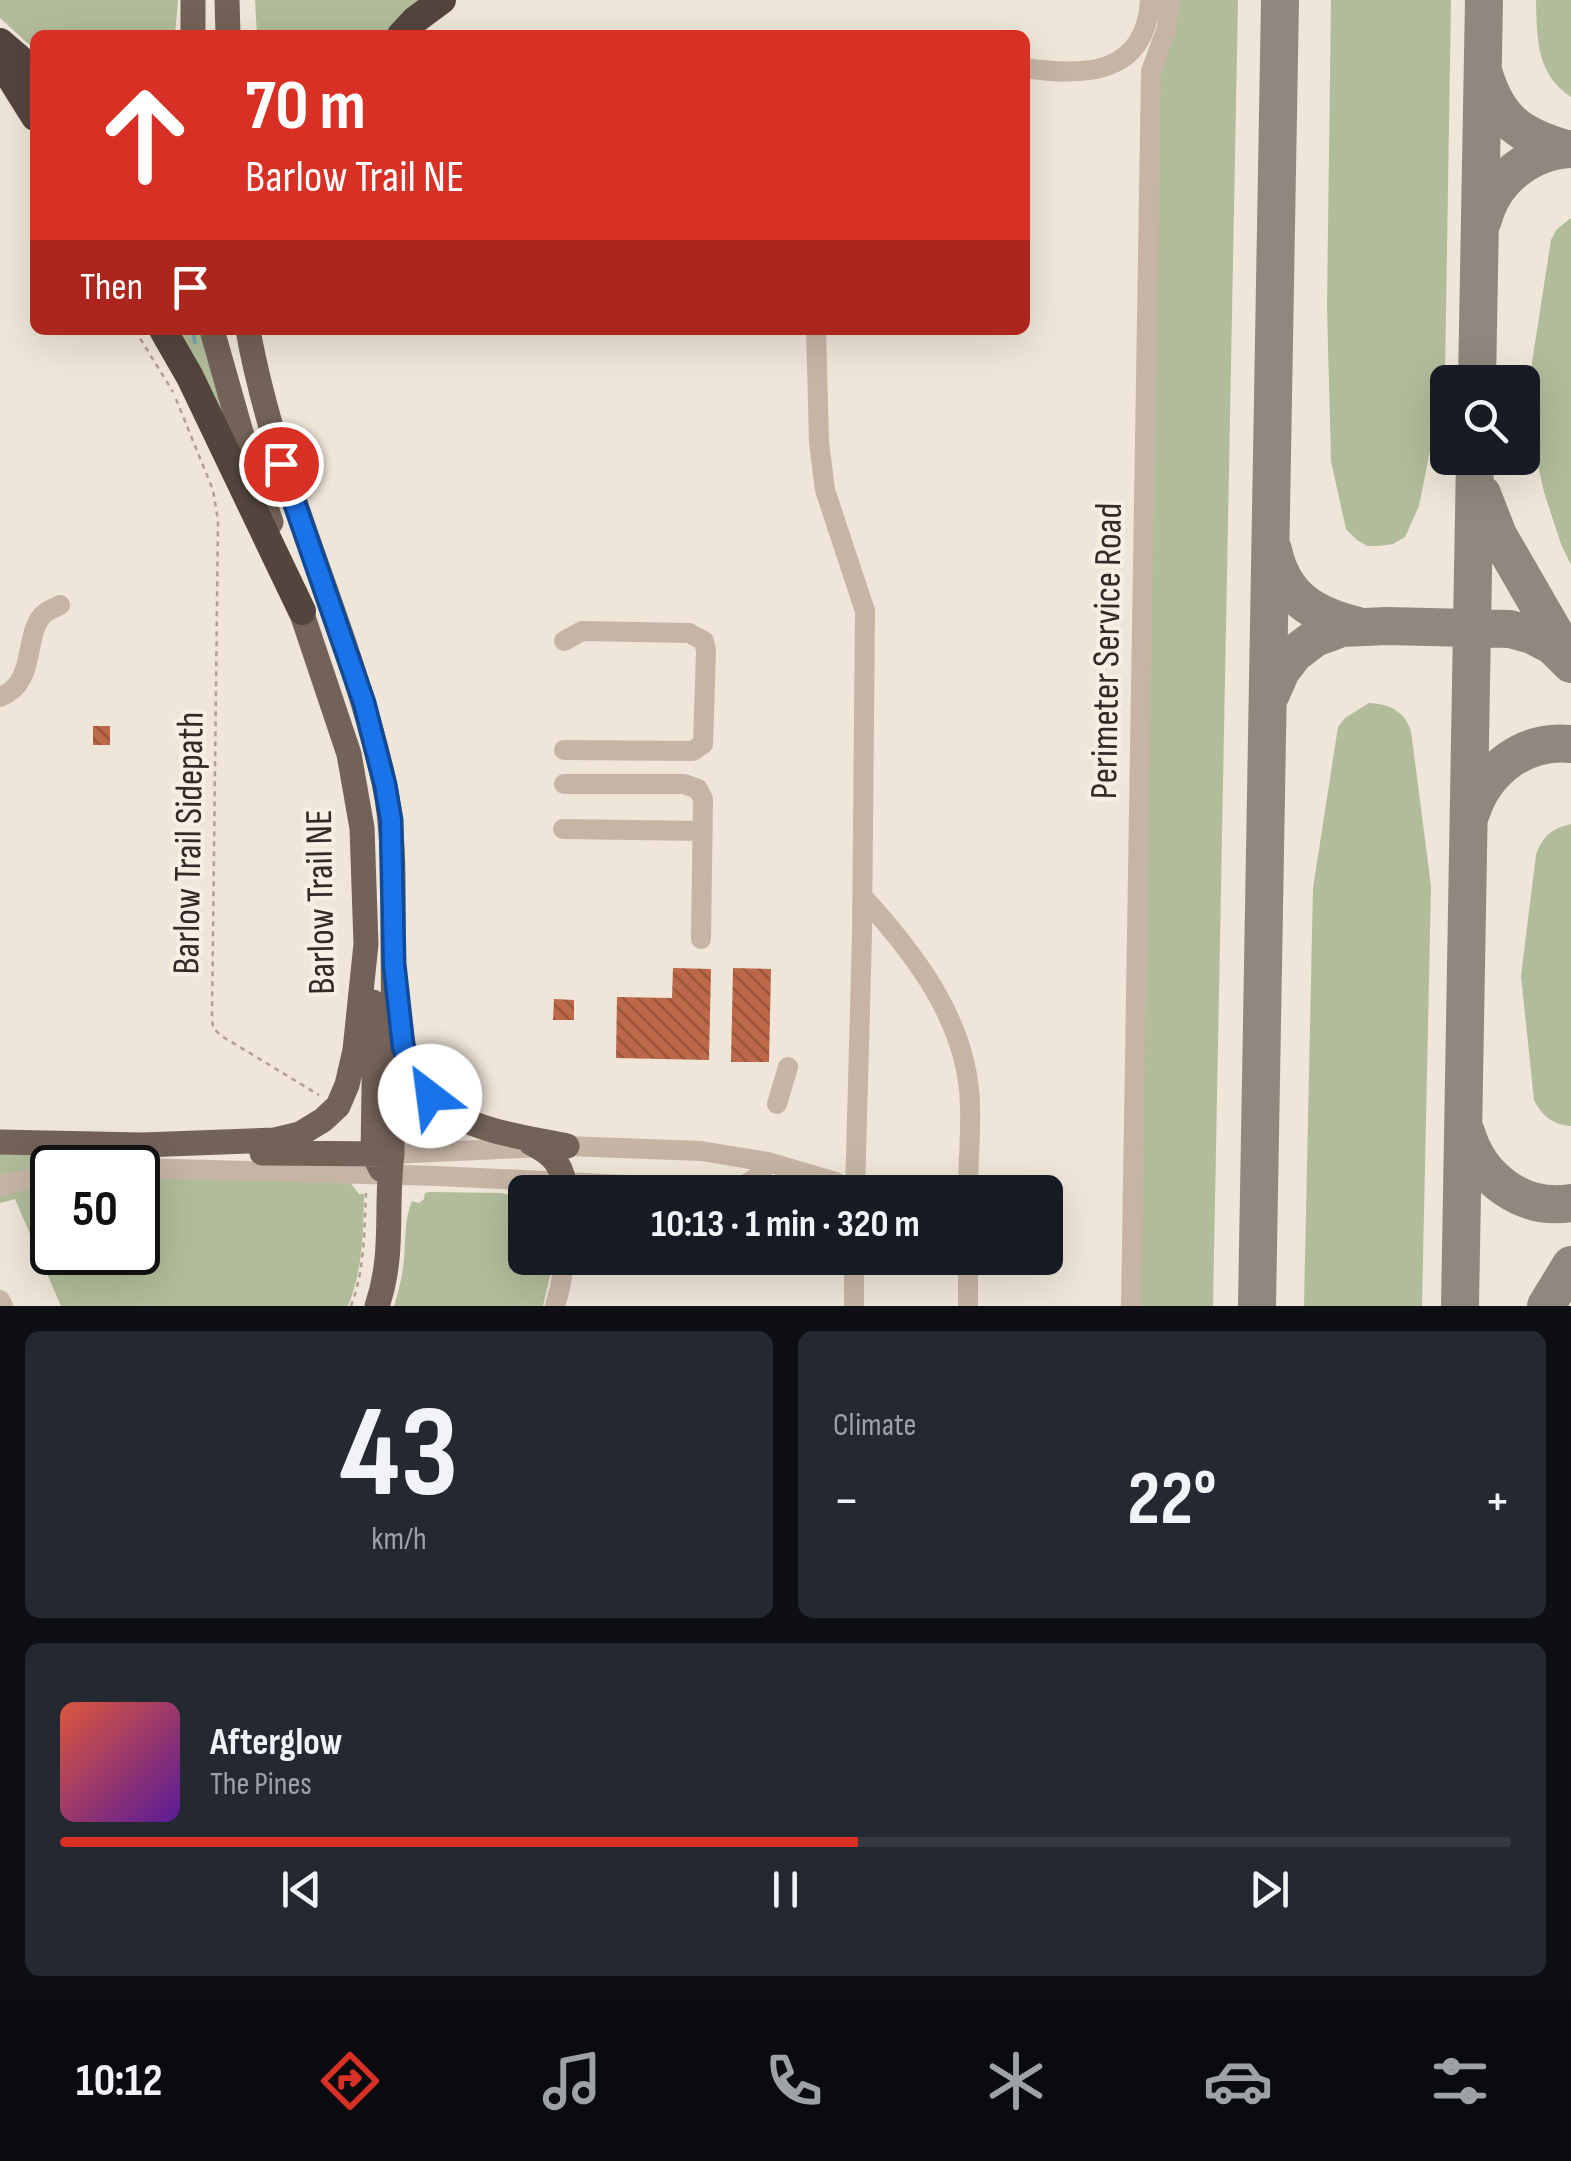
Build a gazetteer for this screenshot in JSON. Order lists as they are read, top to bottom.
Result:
{
  "streets": {
    "main road": ["Barlow Trail NE"],
    "street": ["Perimeter Service Road"],
    "path": ["Barlow Trail Sidepath"]
  },
  "page": {
    "turn": ["70 m", "Barlow Trail NE"],
    "then": "Then",
    "limit": "50",
    "trip": "10:13 · 1 min · 320 m",
    "tile": [
      ["43", "km/h"],
      "Climate"
    ],
    "heat": ["−", "22°", "+"],
    "song": ["Afterglow", "The Pines"],
    "tabs": "10:12"
  }
}
